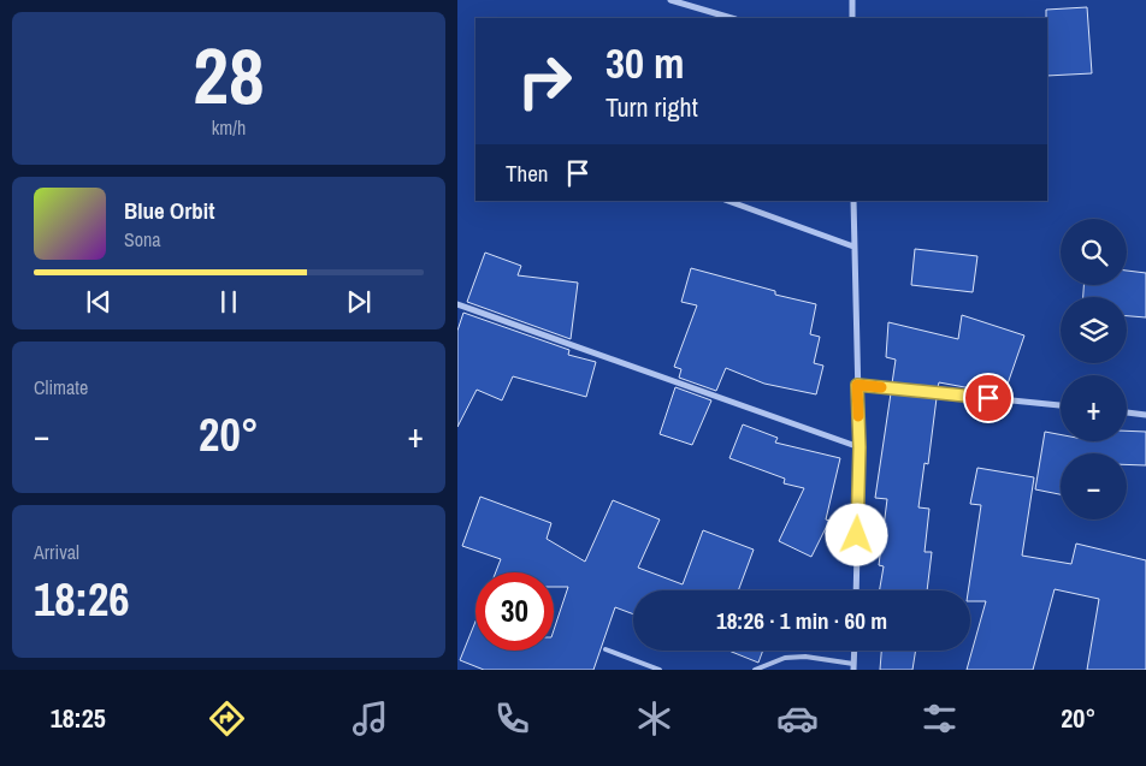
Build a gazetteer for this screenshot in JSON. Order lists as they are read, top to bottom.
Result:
{
  "page": {
    "tile": [
      ["28", "km/h"],
      "Climate",
      ["Arrival", "18:26"]
    ],
    "turn": ["30 m", "Turn right"],
    "then": "Then",
    "song": ["Blue Orbit", "Sona"],
    "map_buttons": ["+", "−"],
    "heat": ["−", "20°", "+"],
    "limit": "30",
    "trip": "18:26 · 1 min · 60 m",
    "tabs": ["18:25", "20°"]
  }
}
